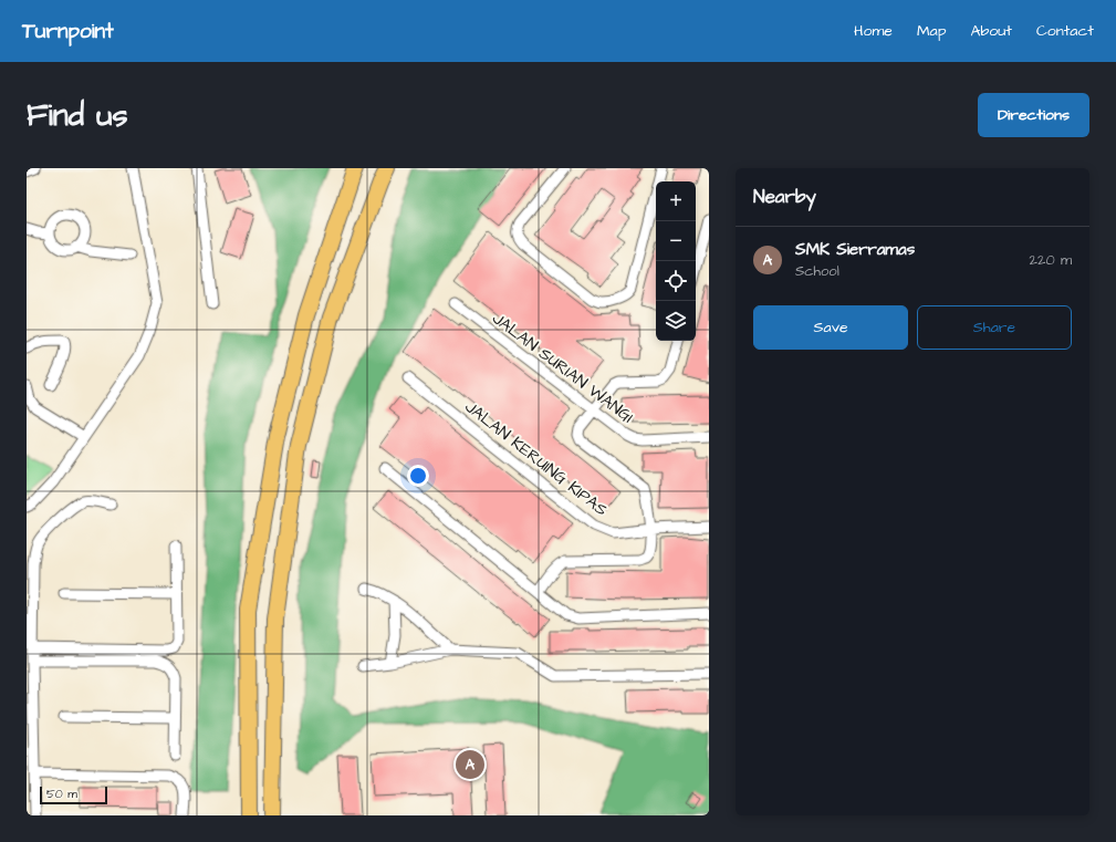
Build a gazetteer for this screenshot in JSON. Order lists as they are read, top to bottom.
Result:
{
  "streets": {
    "street": ["JALAN SURIAN WANGI", "JALAN KERUING KIPAS"]
  },
  "scale_bar": "50 m",
  "page": {
    "header": "Turnpoint",
    "nav": [
      "Home",
      "Map",
      "About",
      "Contact"
    ],
    "buttons": [
      "Directions",
      ["Save", "Share"]
    ],
    "title": "Find us",
    "heading": "Nearby",
    "map_buttons": ["+", "−"],
    "list": [
      {
        "mark": "A",
        "name": "SMK Sierramas",
        "note": "School",
        "value": "220 m"
      }
    ],
    "pins": "A",
    "scale": "50 m"
  }
}
